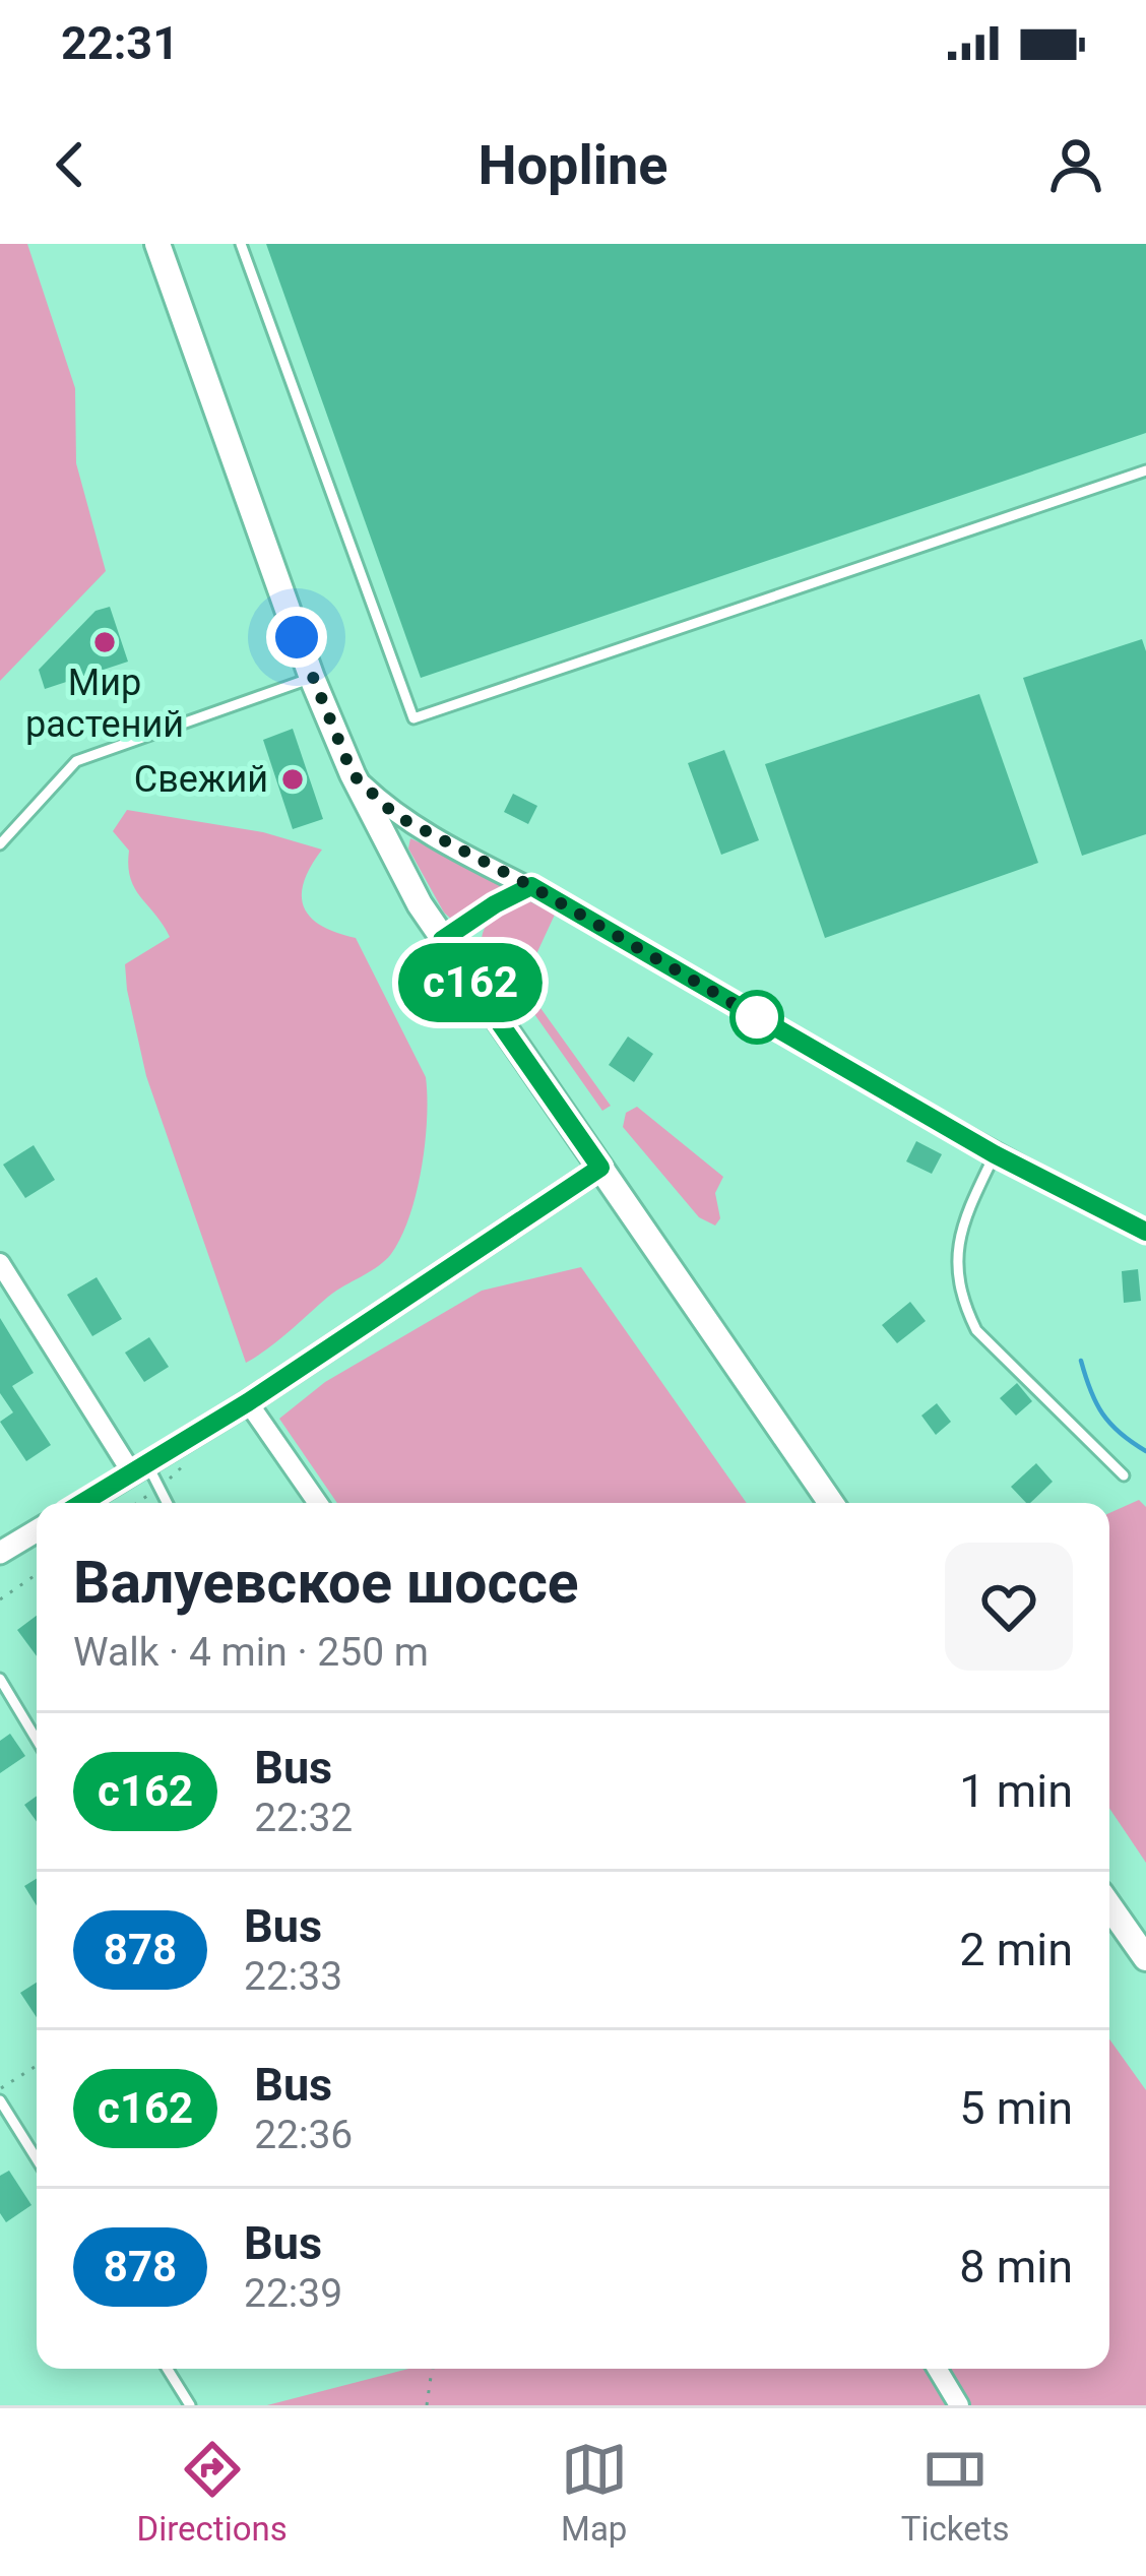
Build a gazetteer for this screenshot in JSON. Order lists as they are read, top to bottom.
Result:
{
  "places": ["Мир растений", "Свежий"],
  "lines": ["bus line с162"],
  "page": {
    "status": "22:31",
    "header": "Hopline",
    "on_map": "с162",
    "heading": ["Валуевское шоссе", "Walk · 4 min · 250 m"],
    "list": [
      {
        "mark": "с162",
        "name": "Bus",
        "note": "22:32",
        "value": "1 min"
      },
      {
        "mark": "878",
        "name": "Bus",
        "note": "22:33",
        "value": "2 min"
      },
      {
        "mark": "с162",
        "name": "Bus",
        "note": "22:36",
        "value": "5 min"
      },
      {
        "mark": "878",
        "name": "Bus",
        "note": "22:39",
        "value": "8 min"
      }
    ],
    "tabs": ["Directions", "Map", "Tickets"]
  }
}
